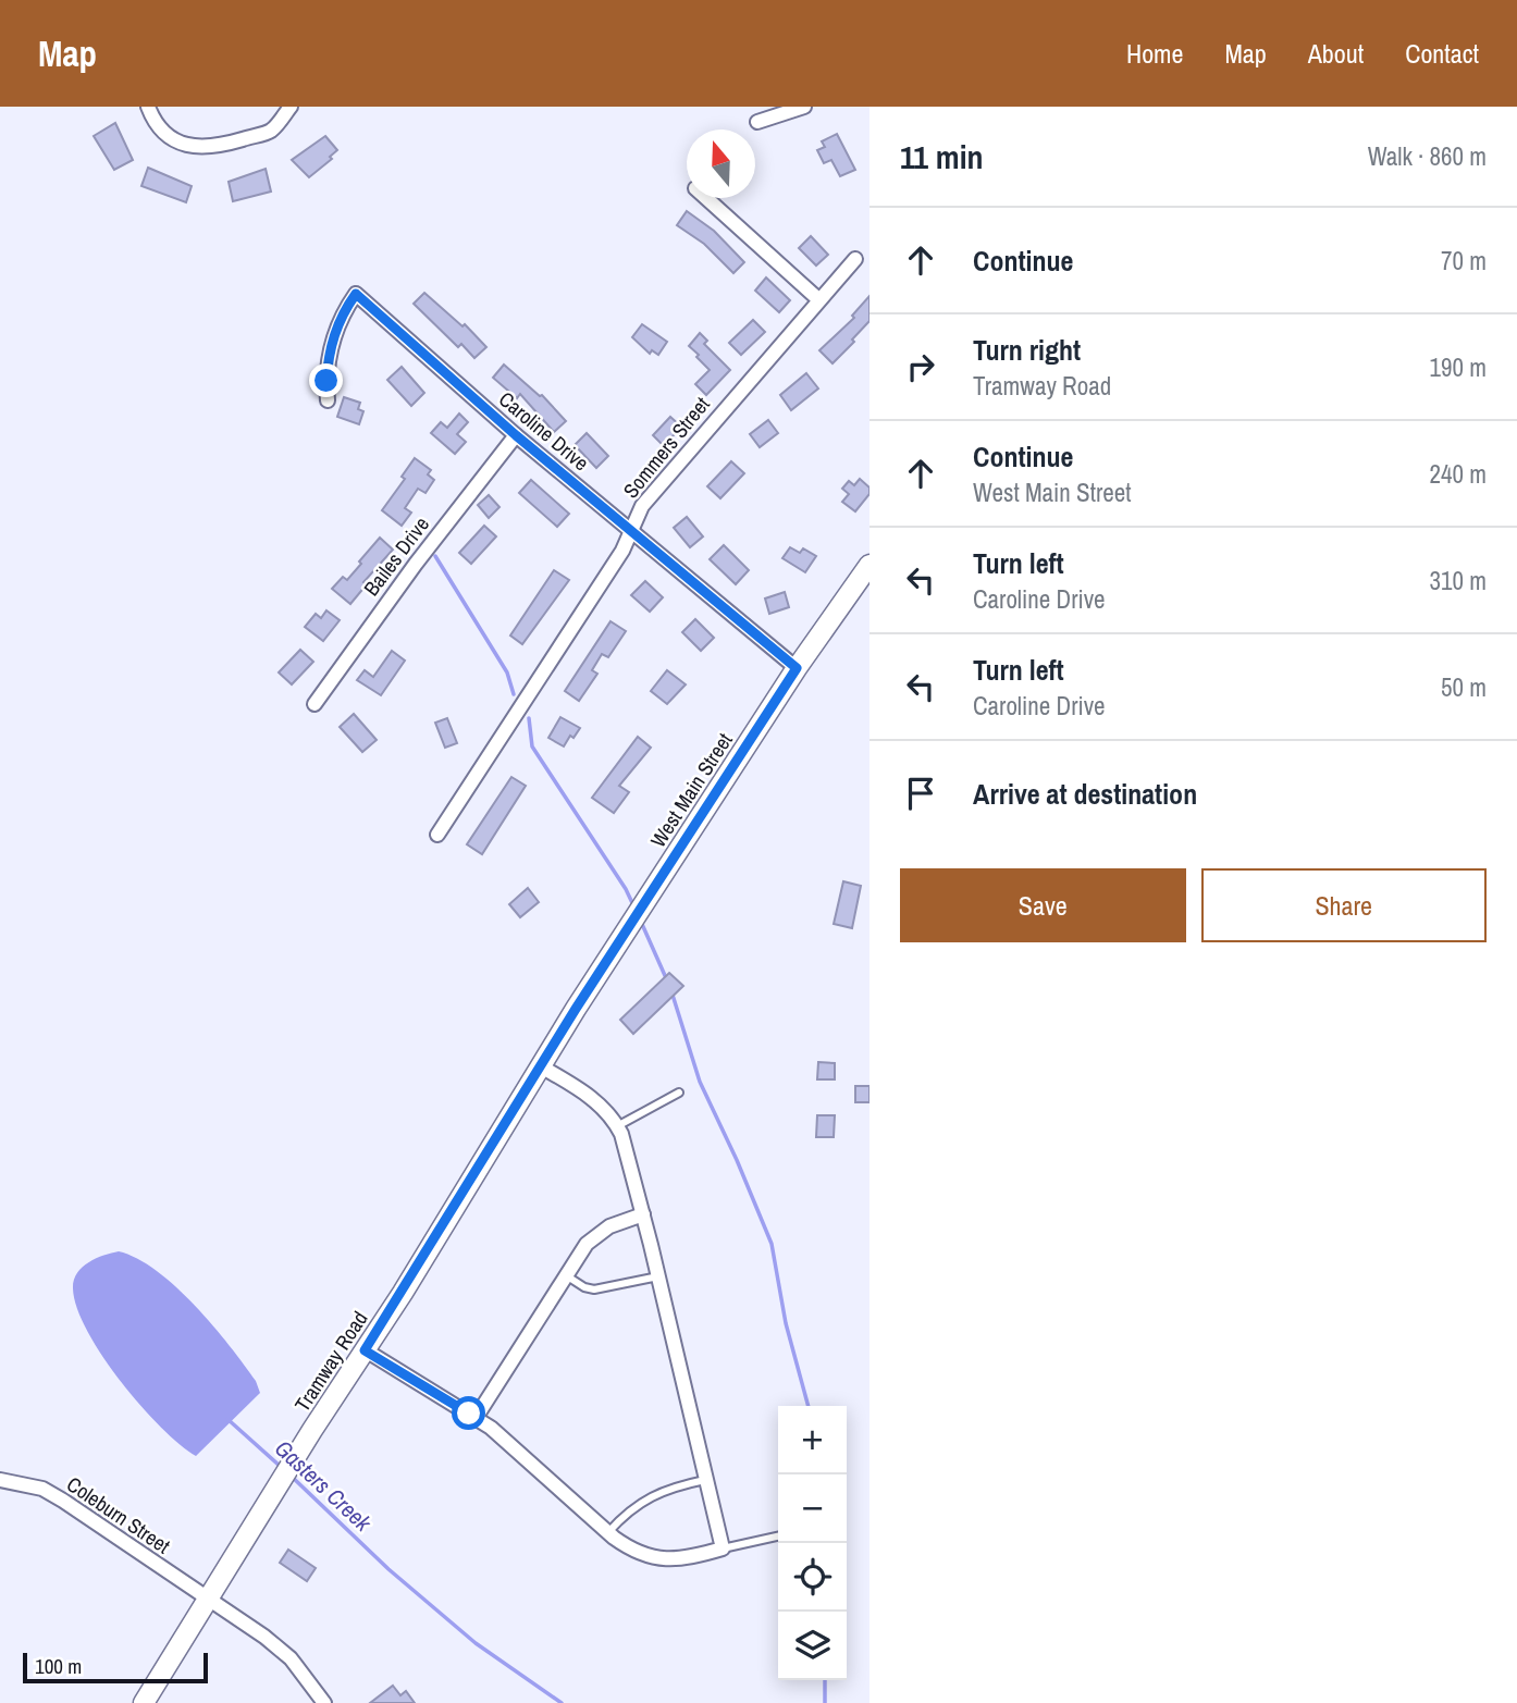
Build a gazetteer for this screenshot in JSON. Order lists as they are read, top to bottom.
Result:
{
  "streets": {
    "main road": ["West Main Street", "Tramway Road"],
    "street": [
      "Caroline Drive",
      "Sommers Street",
      "Bailes Drive",
      "Coleburn Street"
    ]
  },
  "crossings": [
    ["Caroline Drive", "Sommers Street"],
    ["Caroline Drive", "Bailes Drive"],
    ["Caroline Drive", "West Main Street"],
    ["West Main Street", "Tramway Road"],
    ["Tramway Road", "Coleburn Street"]
  ],
  "water": ["Gasters Creek"],
  "scale_bar": "100 m",
  "north": "top",
  "page": {
    "header": "Map",
    "nav": [
      "Home",
      "Map",
      "About",
      "Contact"
    ],
    "heading": ["11 min", "Walk · 860 m"],
    "list": [
      ["Continue", "70 m"],
      ["Turn right", "Tramway Road", "190 m"],
      ["Continue", "West Main Street", "240 m"],
      ["Turn left", "Caroline Drive", "310 m"],
      ["Turn left", "Caroline Drive", "50 m"],
      "Arrive at destination"
    ],
    "buttons": ["Save", "Share"],
    "map_buttons": ["+", "−"],
    "scale": "100 m"
  }
}
